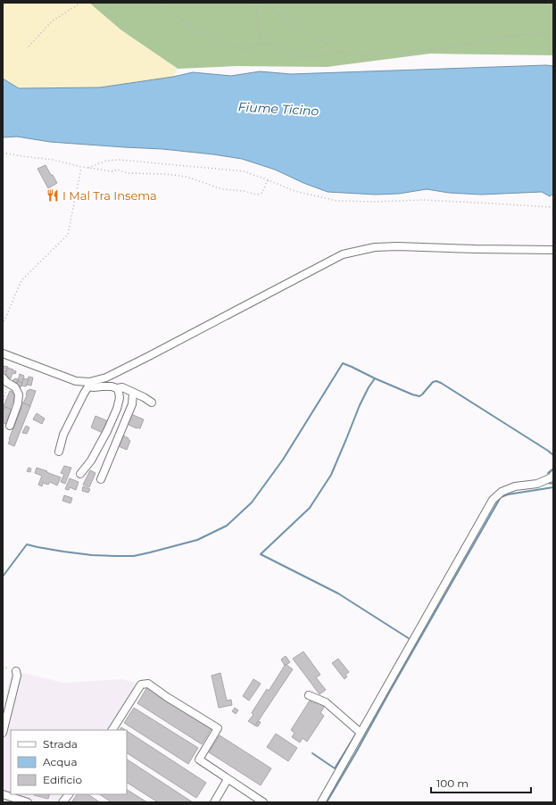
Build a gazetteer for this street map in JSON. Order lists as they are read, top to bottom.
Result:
{
  "water": ["Fiume Ticino"],
  "places": {
    "restaurant": ["I Mal Tra Insema"]
  },
  "legend": ["Strada", "Acqua", "Edificio"],
  "scale_bar": "100 m"
}
